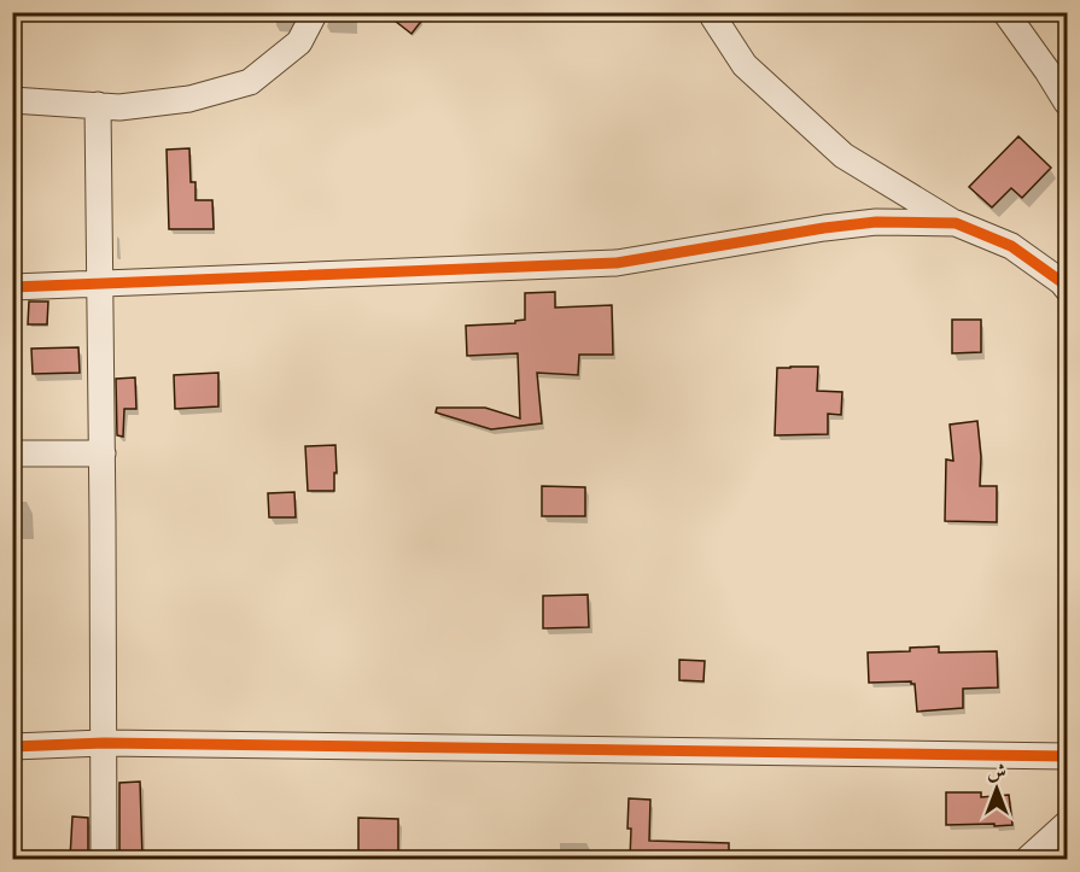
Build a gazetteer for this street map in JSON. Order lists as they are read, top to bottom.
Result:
{
  "north": "top"
}
